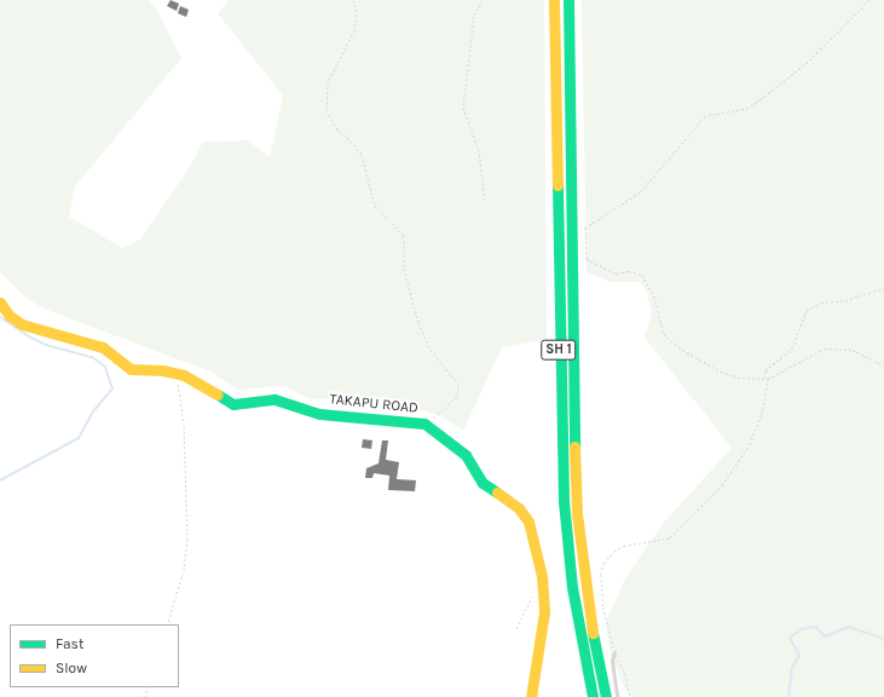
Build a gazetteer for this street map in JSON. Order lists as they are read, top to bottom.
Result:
{
  "streets": {
    "main road": ["SH 1", "TAKAPU ROAD"]
  },
  "legend": ["Fast", "Slow"]
}
